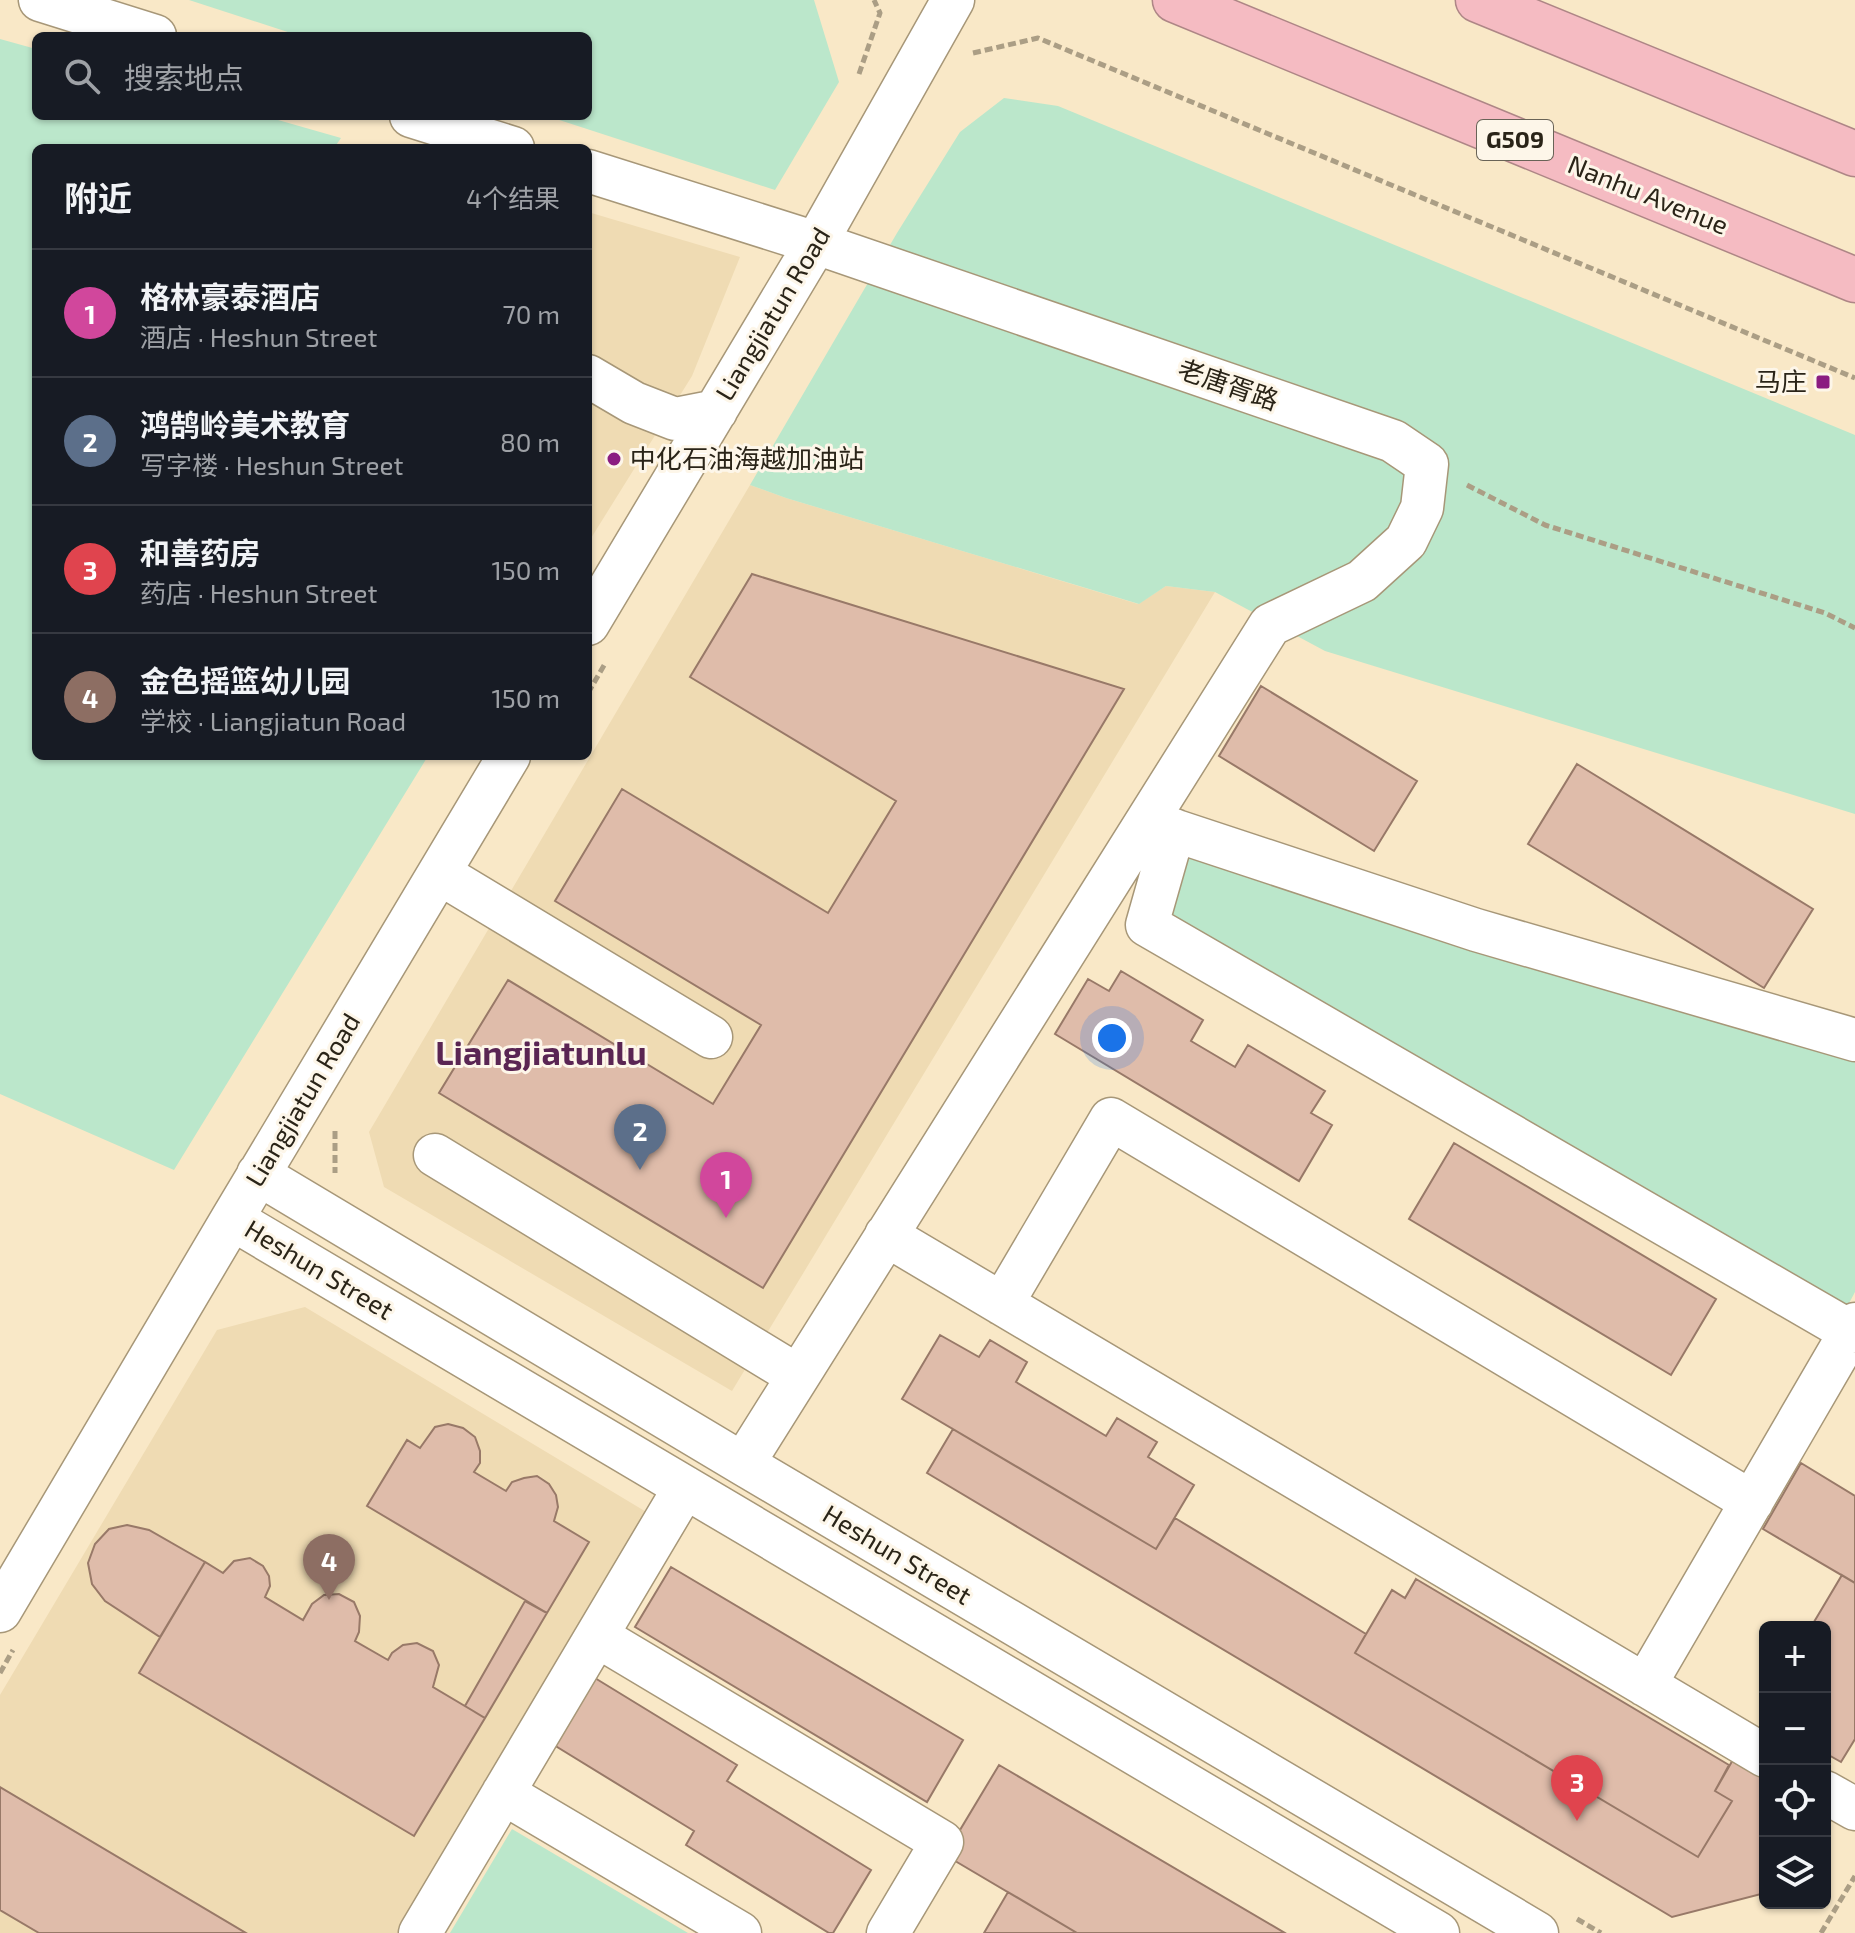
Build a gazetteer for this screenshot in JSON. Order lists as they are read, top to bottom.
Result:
{
  "streets": {
    "highway": ["G509", "Nanhu Avenue"],
    "street": ["Liangjiatun Road", "老唐胥路", "Heshun Street"]
  },
  "crossings": [
    ["Liangjiatun Road", "老唐胥路"],
    ["Liangjiatun Road", "Heshun Street"]
  ],
  "districts": ["Liangjiatunlu"],
  "places": {
    "transit": ["马庄"],
    "other": ["中化石油海越加油站"]
  },
  "page": {
    "search": "搜索地点",
    "heading": ["附近", "4个结果"],
    "list": [
      {
        "mark": "1",
        "name": "格林豪泰酒店",
        "note": "酒店 · Heshun Street",
        "value": "70 m"
      },
      {
        "mark": "2",
        "name": "鸿鹄岭美术教育",
        "note": "写字楼 · Heshun Street",
        "value": "80 m"
      },
      {
        "mark": "3",
        "name": "和善药房",
        "note": "药店 · Heshun Street",
        "value": "150 m"
      },
      {
        "mark": "4",
        "name": "金色摇篮幼儿园",
        "note": "学校 · Liangjiatun Road",
        "value": "150 m"
      }
    ],
    "pins": [
      "2",
      "1",
      "4",
      "3"
    ],
    "map_buttons": ["+", "−"]
  }
}
